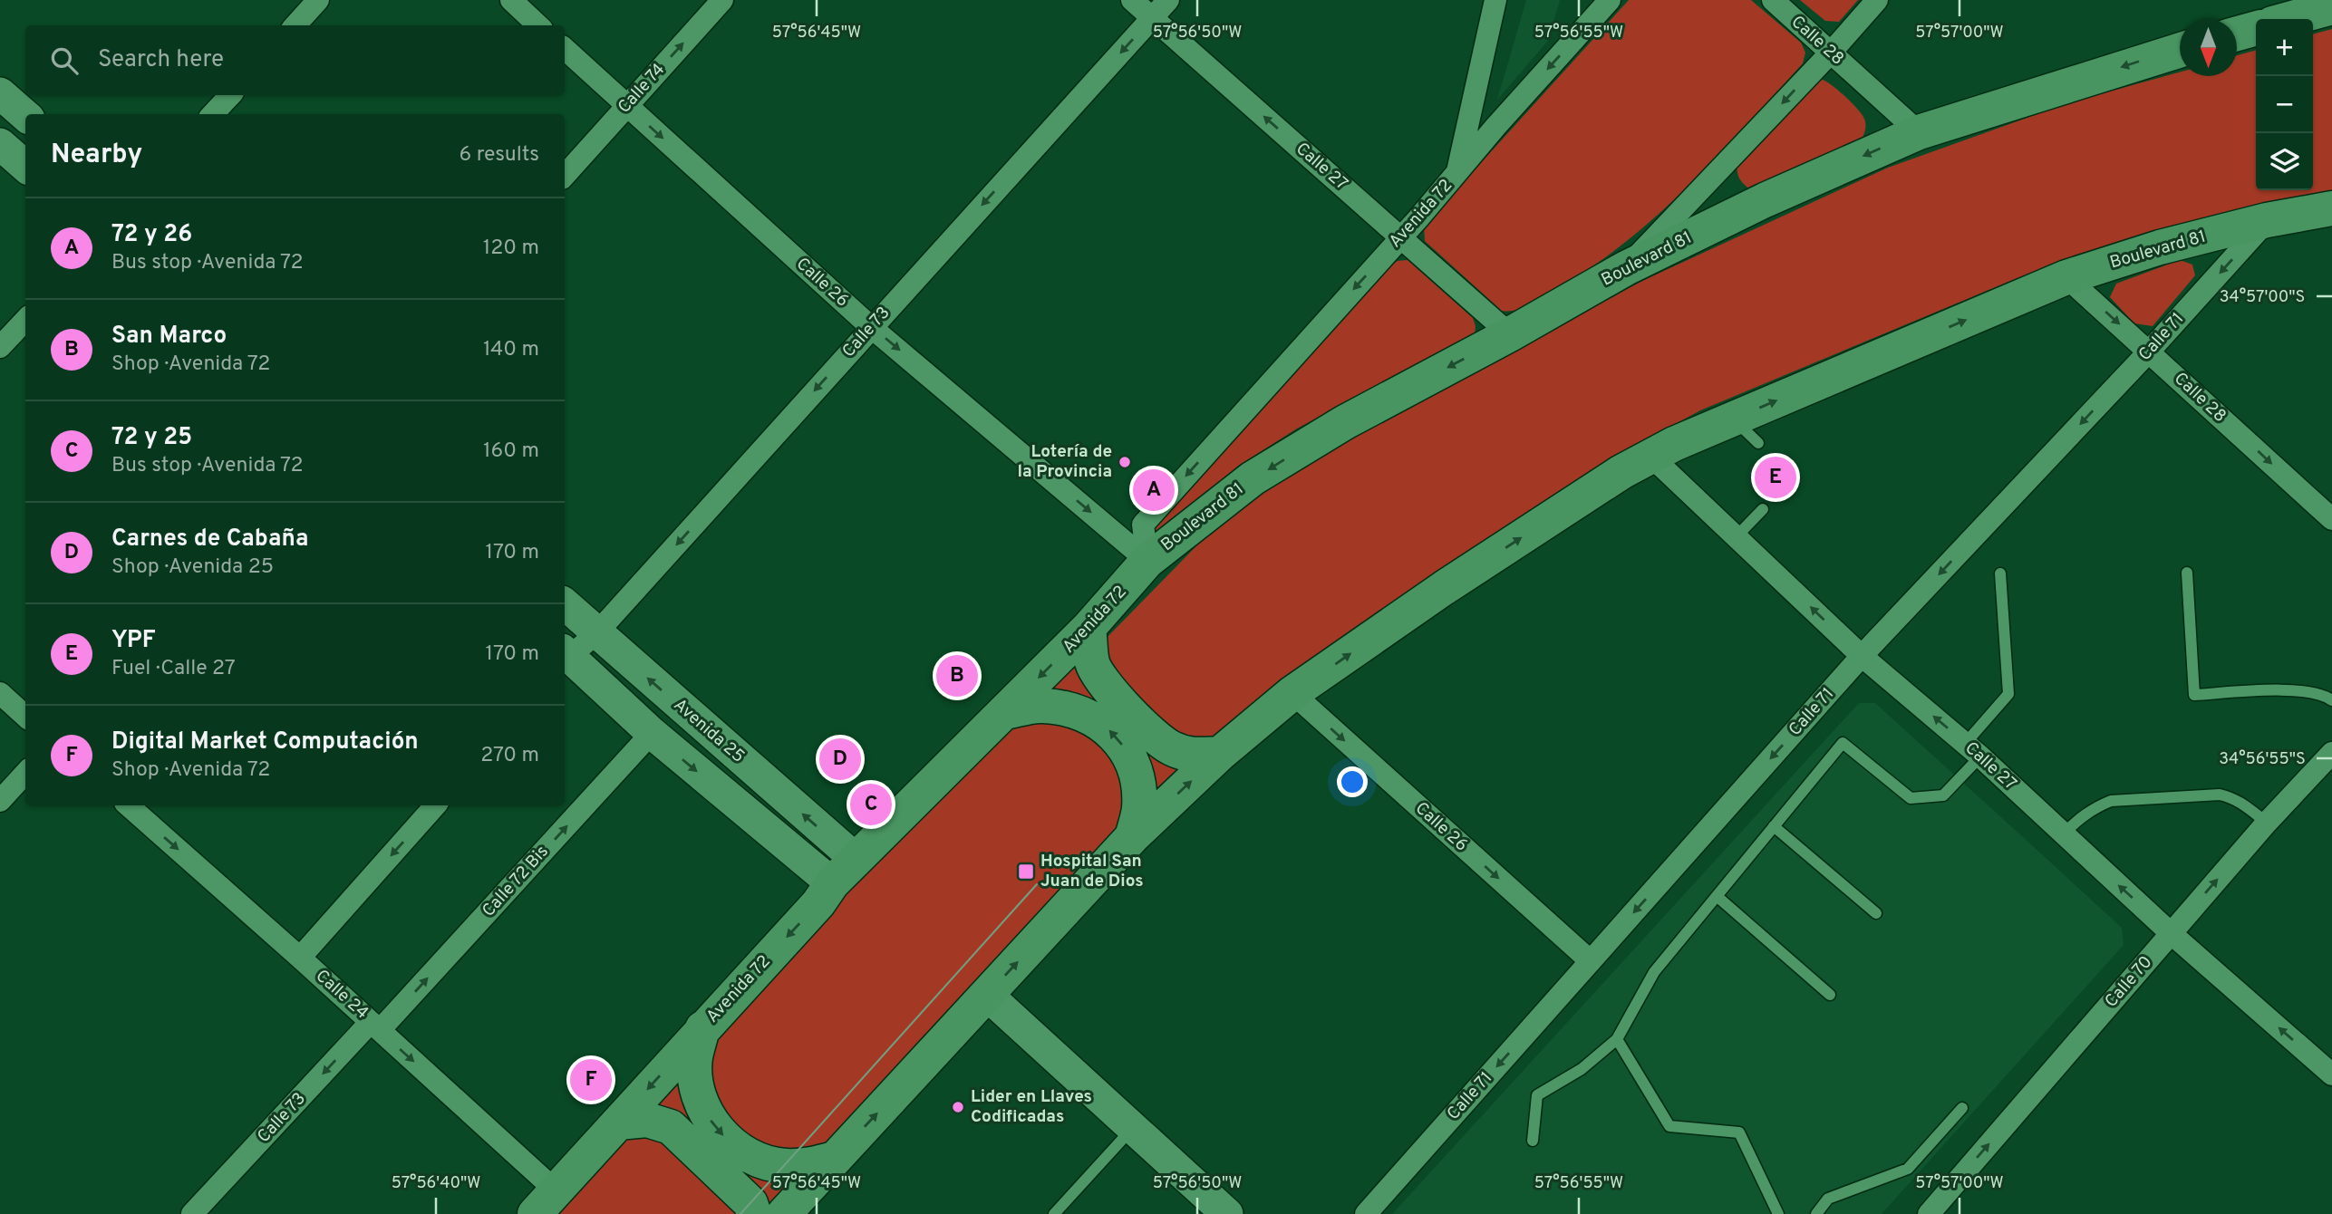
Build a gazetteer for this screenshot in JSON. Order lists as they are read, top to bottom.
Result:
{
  "streets": {
    "highway": ["Avenida 72", "Boulevard 81"],
    "main road": ["Avenida 25"],
    "street": [
      "Calle 28",
      "Calle 74",
      "Calle 27",
      "Calle 26",
      "Calle 73",
      "Calle 71",
      "Calle 72 Bis",
      "Calle 70",
      "Calle 24"
    ]
  },
  "crossings": [
    ["Calle 28", "Boulevard 81"],
    ["Calle 28", "Calle 71"],
    ["Calle 74", "Calle 26"],
    ["Calle 27", "Avenida 72"],
    ["Calle 27", "Boulevard 81"],
    ["Calle 27", "Calle 73"],
    ["Calle 27", "Calle 71"],
    ["Calle 27", "Calle 70"],
    ["Avenida 72", "Boulevard 81"],
    ["Avenida 72", "Calle 26"],
    ["Avenida 72", "Avenida 25"],
    ["Avenida 72", "Calle 24"],
    ["Boulevard 81", "Calle 26"],
    ["Boulevard 81", "Calle 71"],
    ["Calle 26", "Calle 73"],
    ["Calle 26", "Calle 71"],
    ["Calle 73", "Avenida 25"],
    ["Calle 73", "Calle 72 Bis"],
    ["Calle 73", "Calle 24"],
    ["Calle 72 Bis", "Calle 24"]
  ],
  "one_way": [
    "Calle 28",
    "Calle 74",
    "Calle 27",
    "Avenida 72",
    "Calle 26",
    "Calle 73",
    "Calle 71",
    "Calle 70",
    "Calle 24"
  ],
  "places": {
    "other": ["Lotería de la Provincia", "Lider en Llaves Codificadas"],
    "transit": ["Hospital San Juan de Dios"]
  },
  "north": "bottom",
  "page": {
    "map_buttons": ["+", "−"],
    "search": "Search here",
    "heading": ["Nearby", "6 results"],
    "list": [
      {
        "mark": "A",
        "name": "72 y 26",
        "note": "Bus stop · Avenida 72",
        "value": "120 m"
      },
      {
        "mark": "B",
        "name": "San Marco",
        "note": "Shop · Avenida 72",
        "value": "140 m"
      },
      {
        "mark": "C",
        "name": "72 y 25",
        "note": "Bus stop · Avenida 72",
        "value": "160 m"
      },
      {
        "mark": "D",
        "name": "Carnes de Cabaña",
        "note": "Shop · Avenida 25",
        "value": "170 m"
      },
      {
        "mark": "E",
        "name": "YPF",
        "note": "Fuel · Calle 27",
        "value": "170 m"
      },
      {
        "mark": "F",
        "name": "Digital Market Computación",
        "note": "Shop · Avenida 72",
        "value": "270 m"
      }
    ],
    "pins": [
      "E",
      "A",
      "B",
      "D",
      "C",
      "F"
    ]
  },
  "coordinates": [
    "57°56'45\"W",
    "57°56'50\"W",
    "57°56'55\"W",
    "57°57'00\"W",
    "34°57'00\"S",
    "34°56'55\"S",
    "57°56'40\"W"
  ]
}
